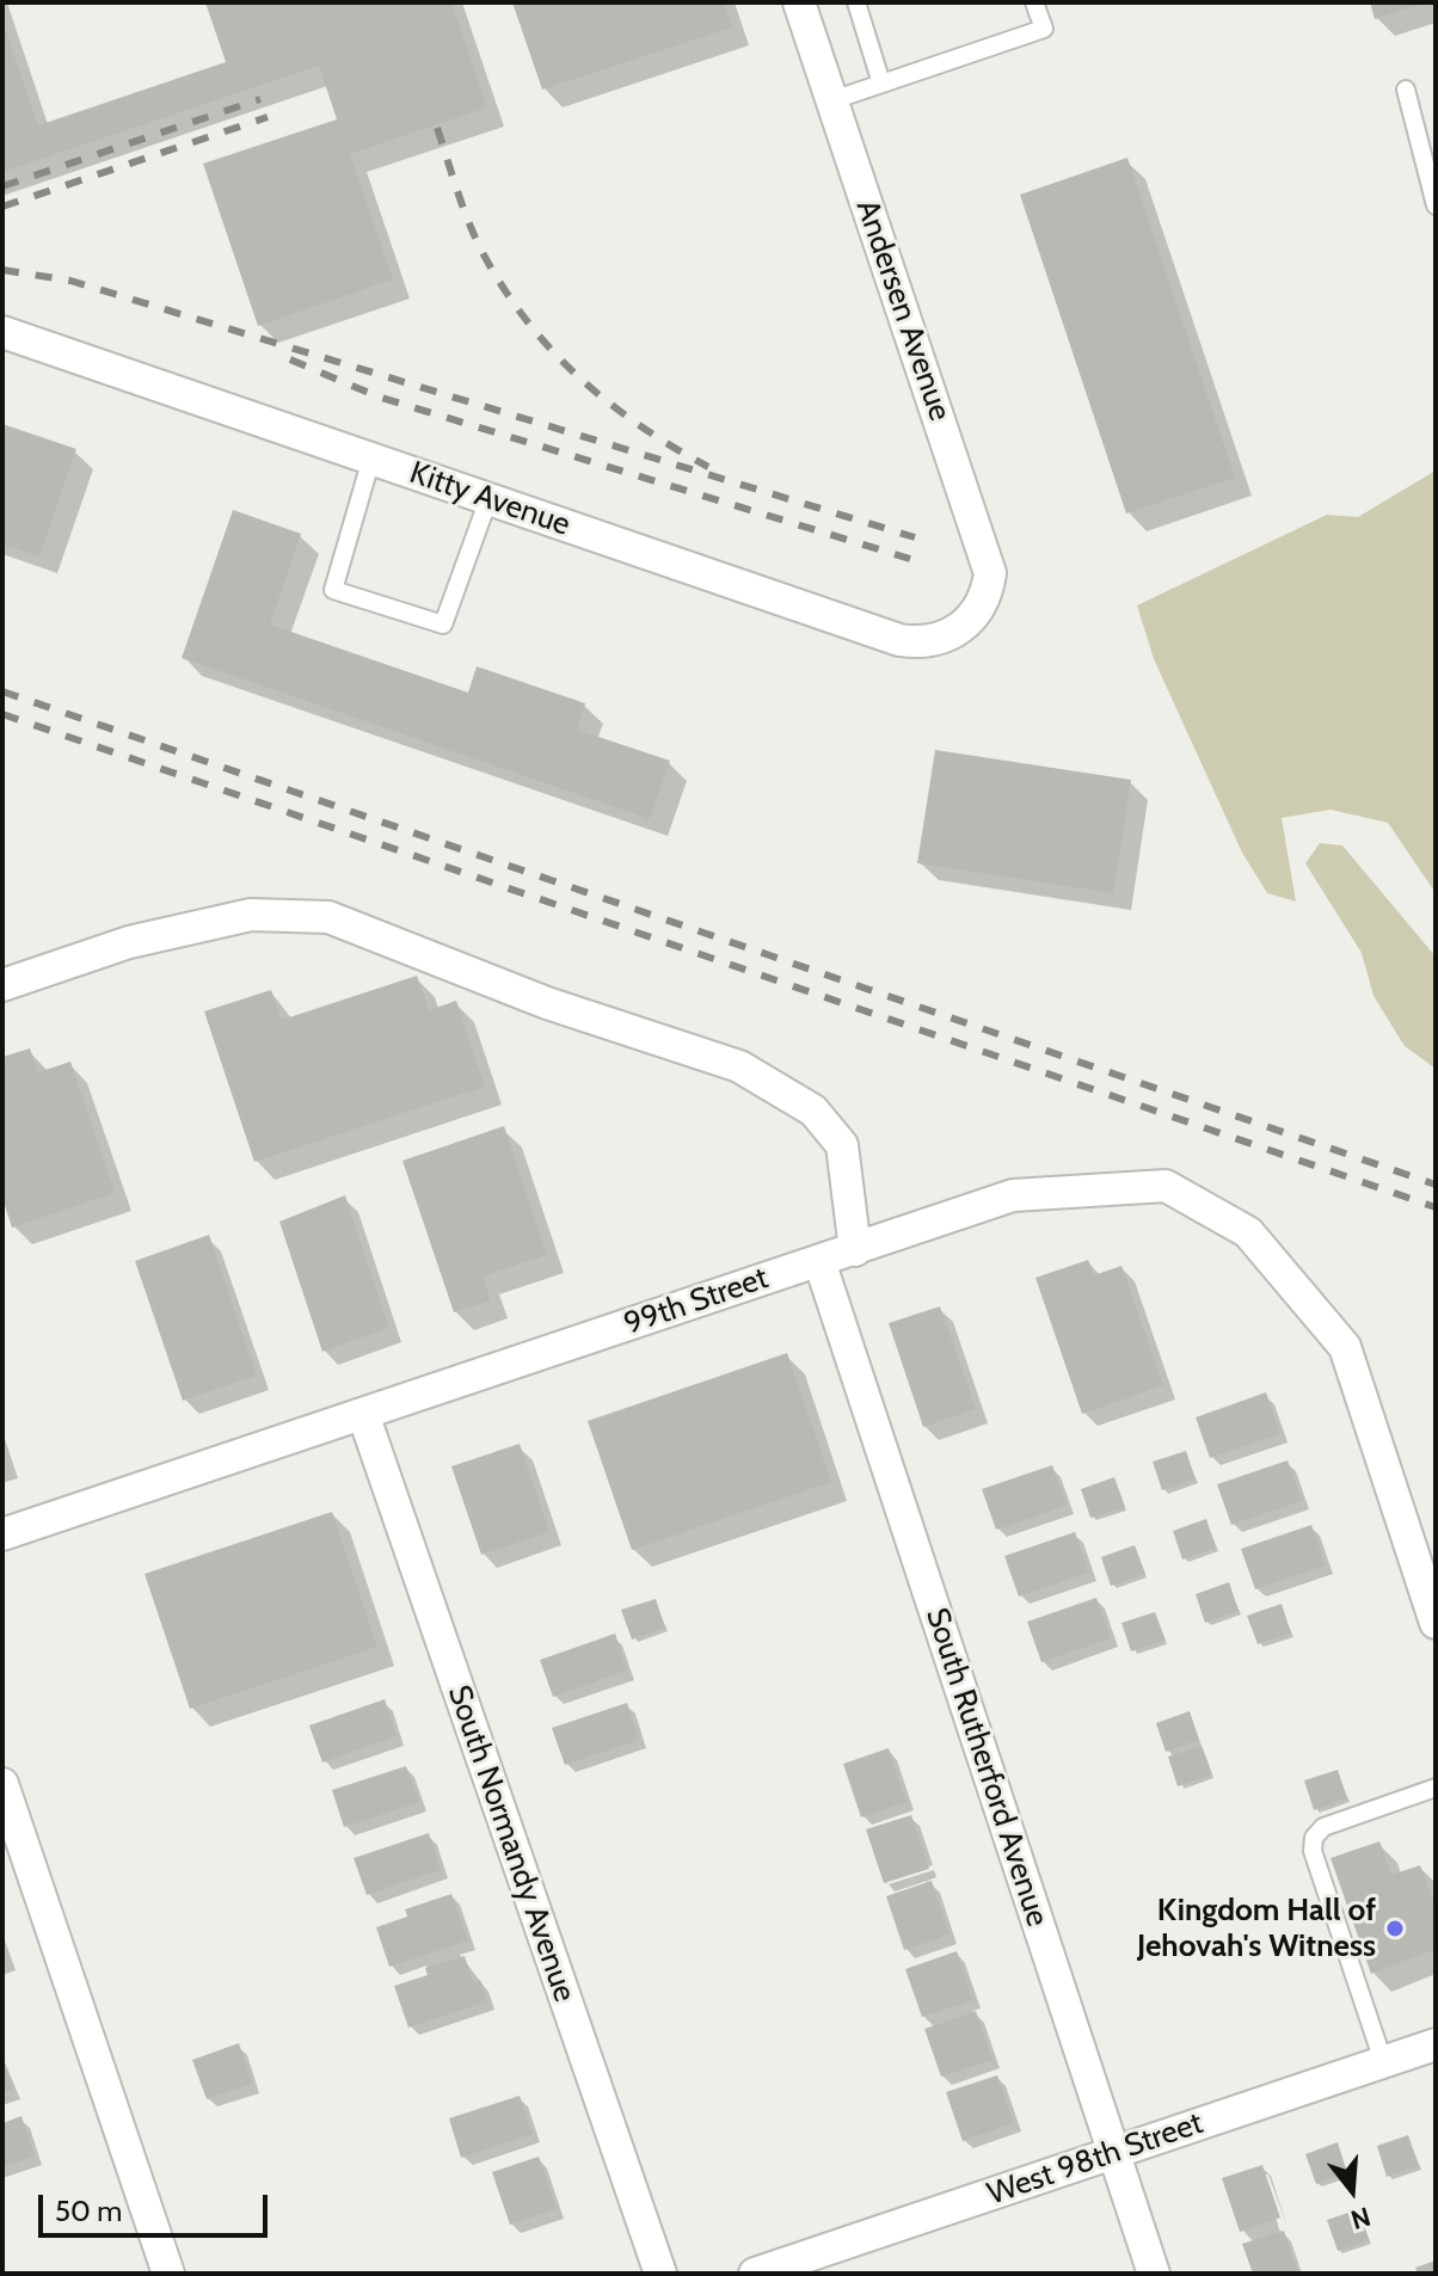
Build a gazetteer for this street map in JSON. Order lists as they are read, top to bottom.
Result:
{
  "streets": {
    "street": [
      "Andersen Avenue",
      "Kitty Avenue",
      "99th Street",
      "South Rutherford Avenue",
      "South Normandy Avenue",
      "West 98th Street"
    ]
  },
  "crossings": [
    ["Andersen Avenue", "Kitty Avenue"],
    ["99th Street", "South Rutherford Avenue"],
    ["99th Street", "South Normandy Avenue"],
    ["South Rutherford Avenue", "West 98th Street"]
  ],
  "places": ["Kingdom Hall of Jehovah's Witness"],
  "scale_bar": "50 m",
  "north": "bottom"
}
